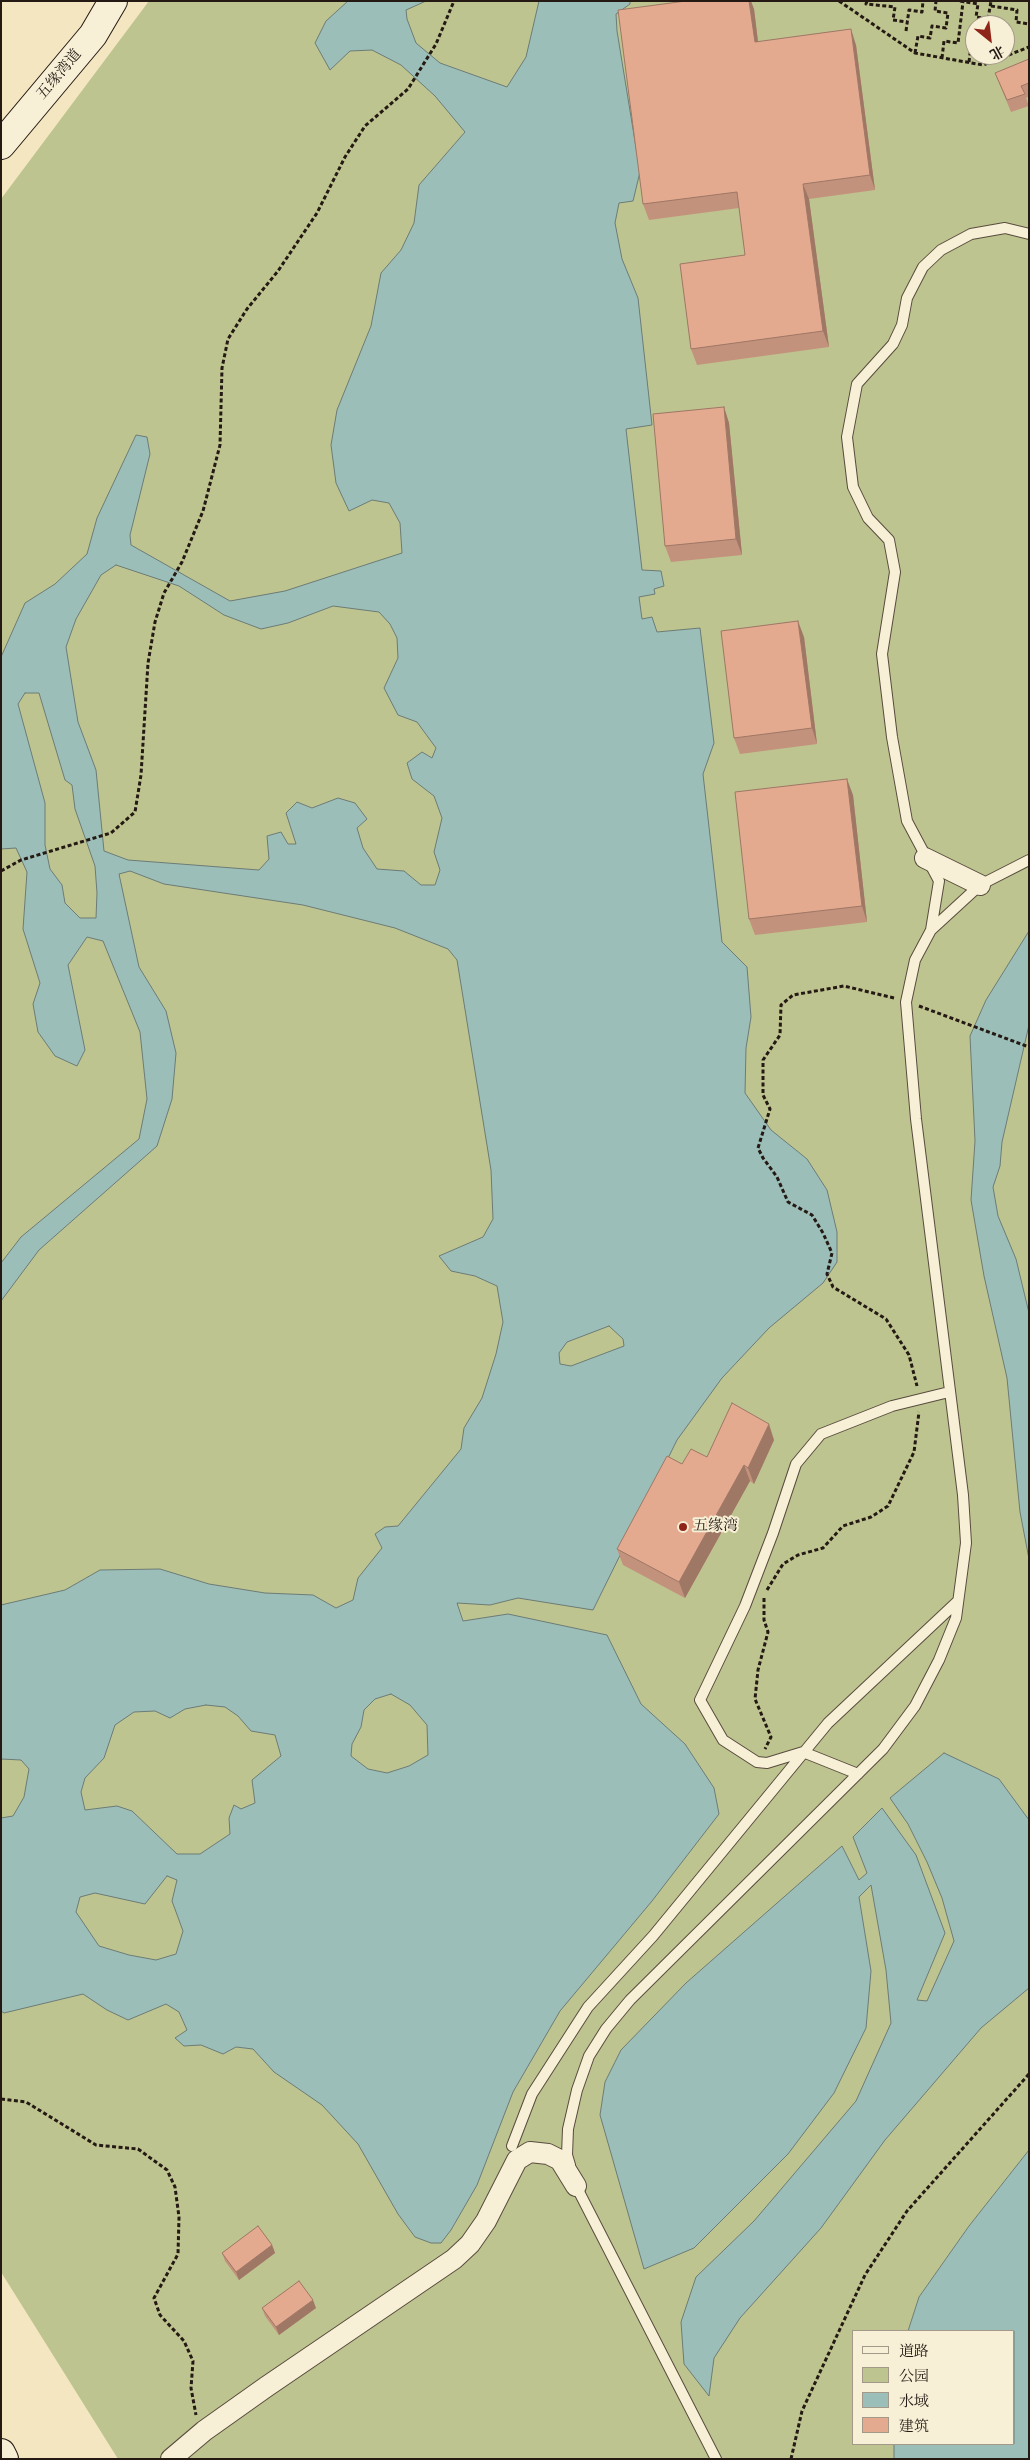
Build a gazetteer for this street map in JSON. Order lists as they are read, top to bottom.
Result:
{
  "streets": {
    "main road": ["五缘湾道"]
  },
  "places": ["五缘湾"],
  "legend": [
    "道路",
    "公园",
    "水域",
    "建筑"
  ],
  "north": "bottom right"
}
